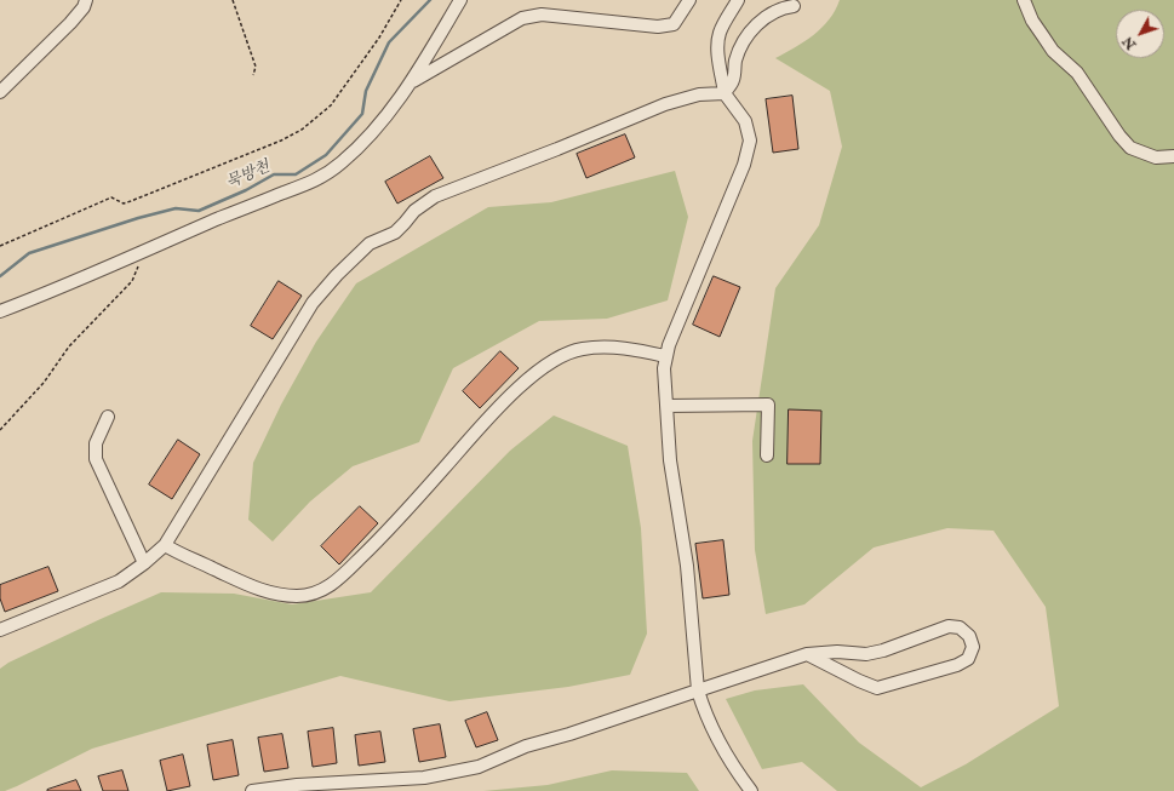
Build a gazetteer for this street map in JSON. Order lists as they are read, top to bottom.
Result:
{
  "water": ["묵방천"],
  "north": "bottom left"
}
